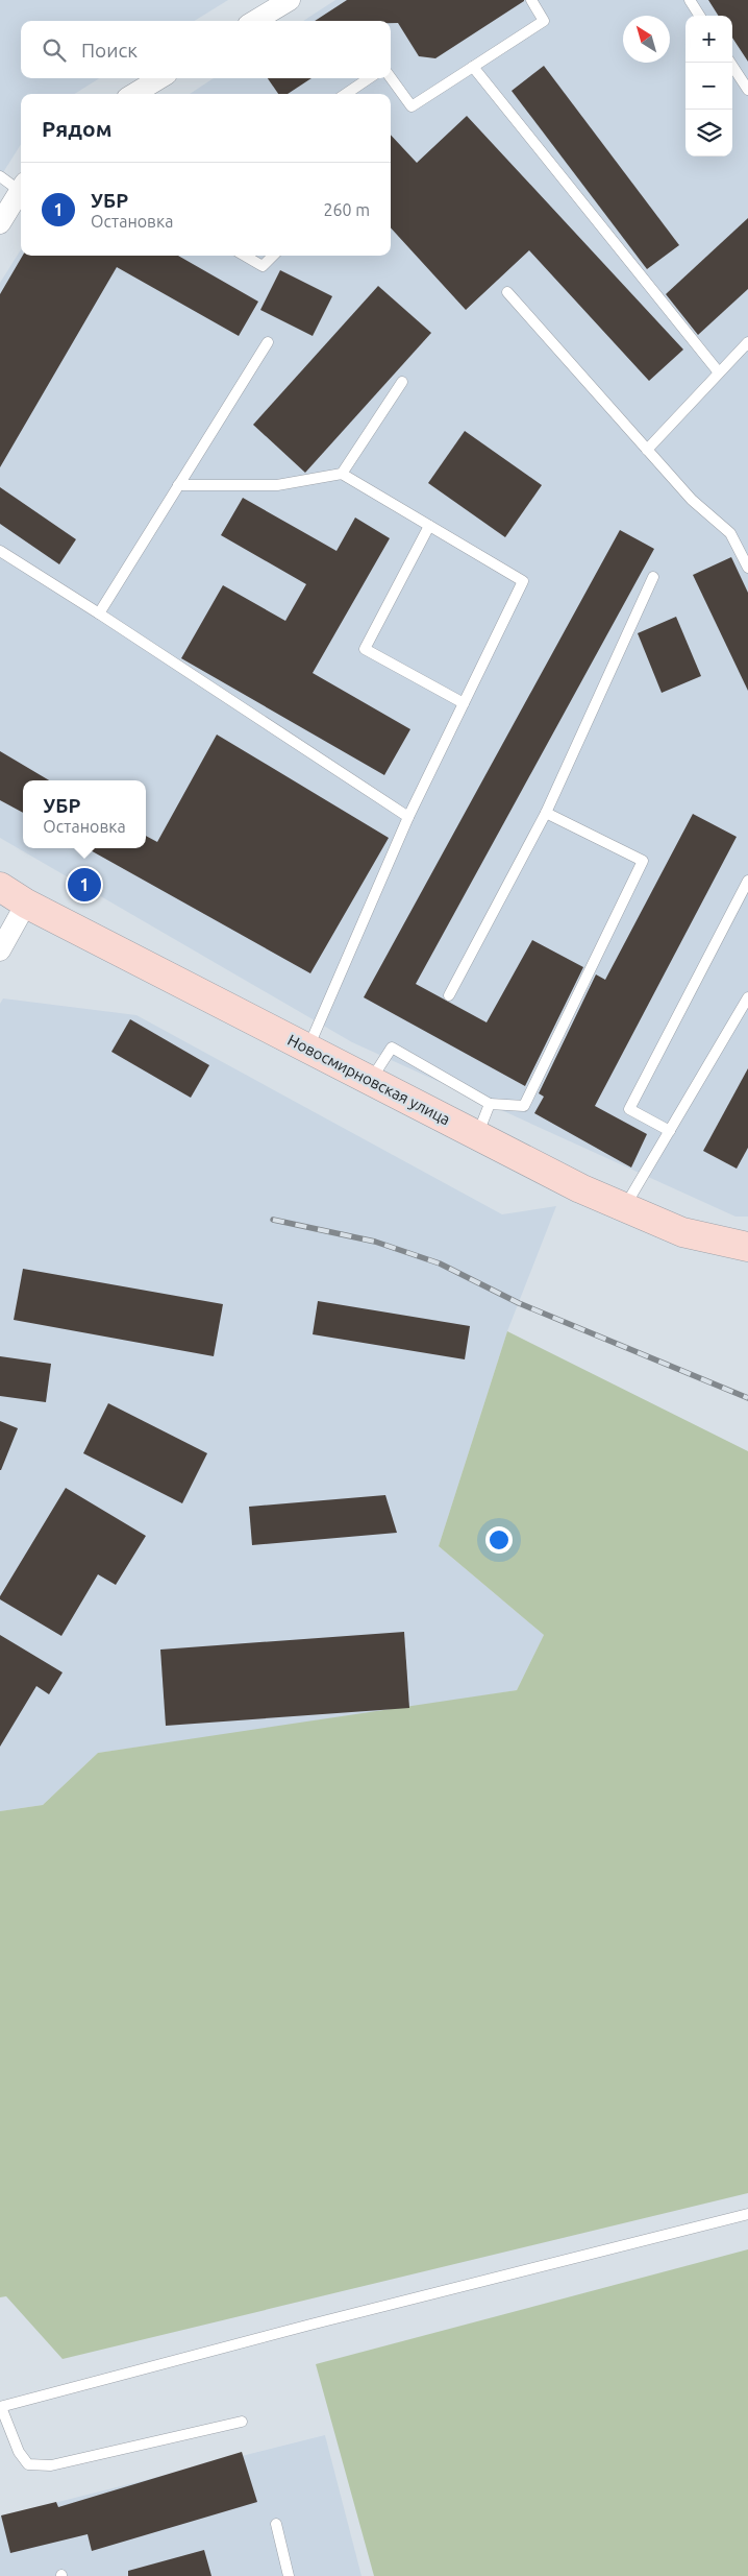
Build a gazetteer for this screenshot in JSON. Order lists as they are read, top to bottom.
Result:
{
  "streets": {
    "street": ["Новосмирновская улица"]
  },
  "north": "top left",
  "page": {
    "map_buttons": ["+", "−"],
    "search": "Поиск",
    "heading": "Рядом",
    "list": [
      {
        "mark": "1",
        "name": "УБР",
        "note": "Остановка",
        "value": "260 m"
      }
    ],
    "popup": ["УБР", "Остановка"],
    "pins": "1"
  }
}
